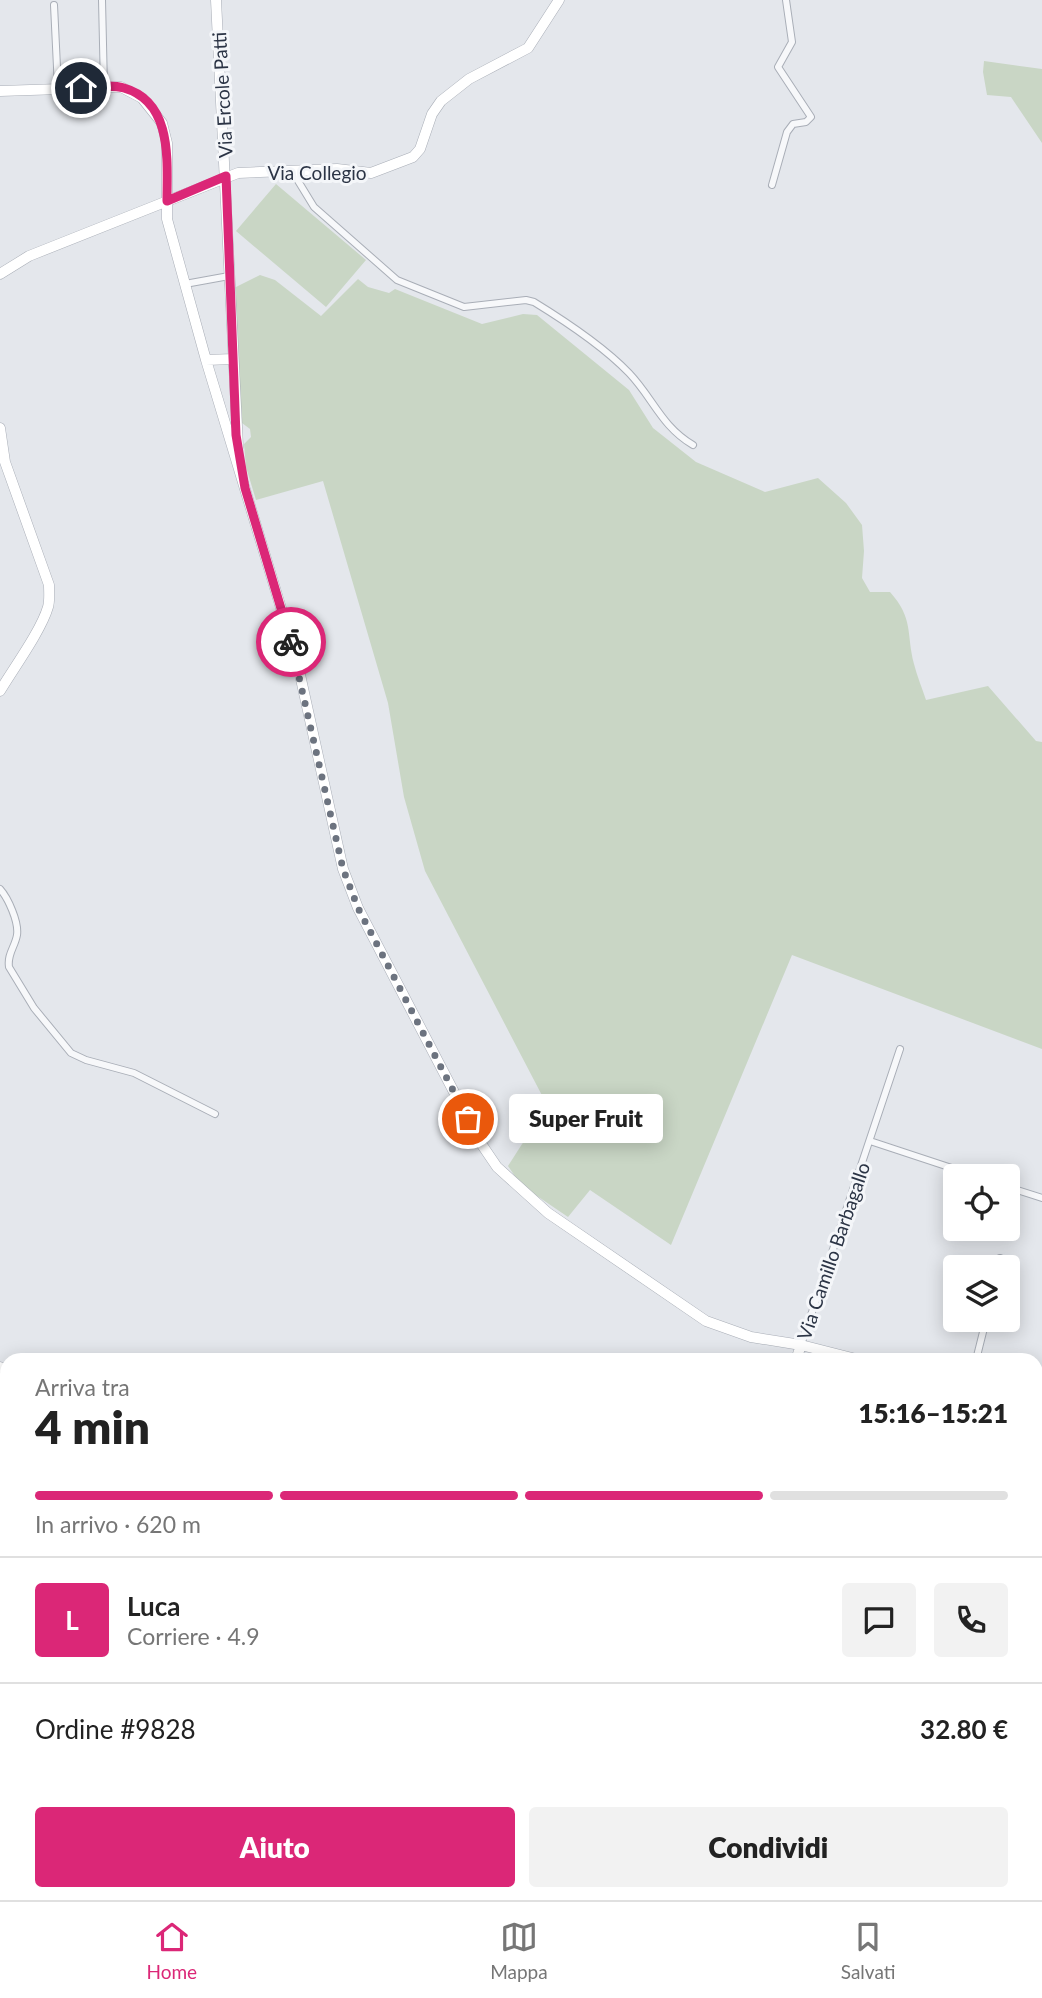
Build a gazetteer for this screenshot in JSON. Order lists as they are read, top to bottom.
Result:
{
  "streets": {
    "street": ["Via Ercole Patti", "Via Collegio", "Via Camillo Barbagallo"]
  },
  "crossings": [
    ["Via Ercole Patti", "Via Collegio"]
  ],
  "places": ["Super Fruit"],
  "page": {
    "bubble": "Super Fruit",
    "heading": ["4 min", "Arriva tra", "15:16–15:21"],
    "panel": [
      "Luca",
      "Corriere · 4.9",
      "Ordine #9828",
      "32.80 €"
    ],
    "bar": "In arrivo · 620 m",
    "round": "L",
    "buttons": ["Aiuto", "Condividi"],
    "tabs": ["Home", "Mappa", "Salvati"]
  }
}
